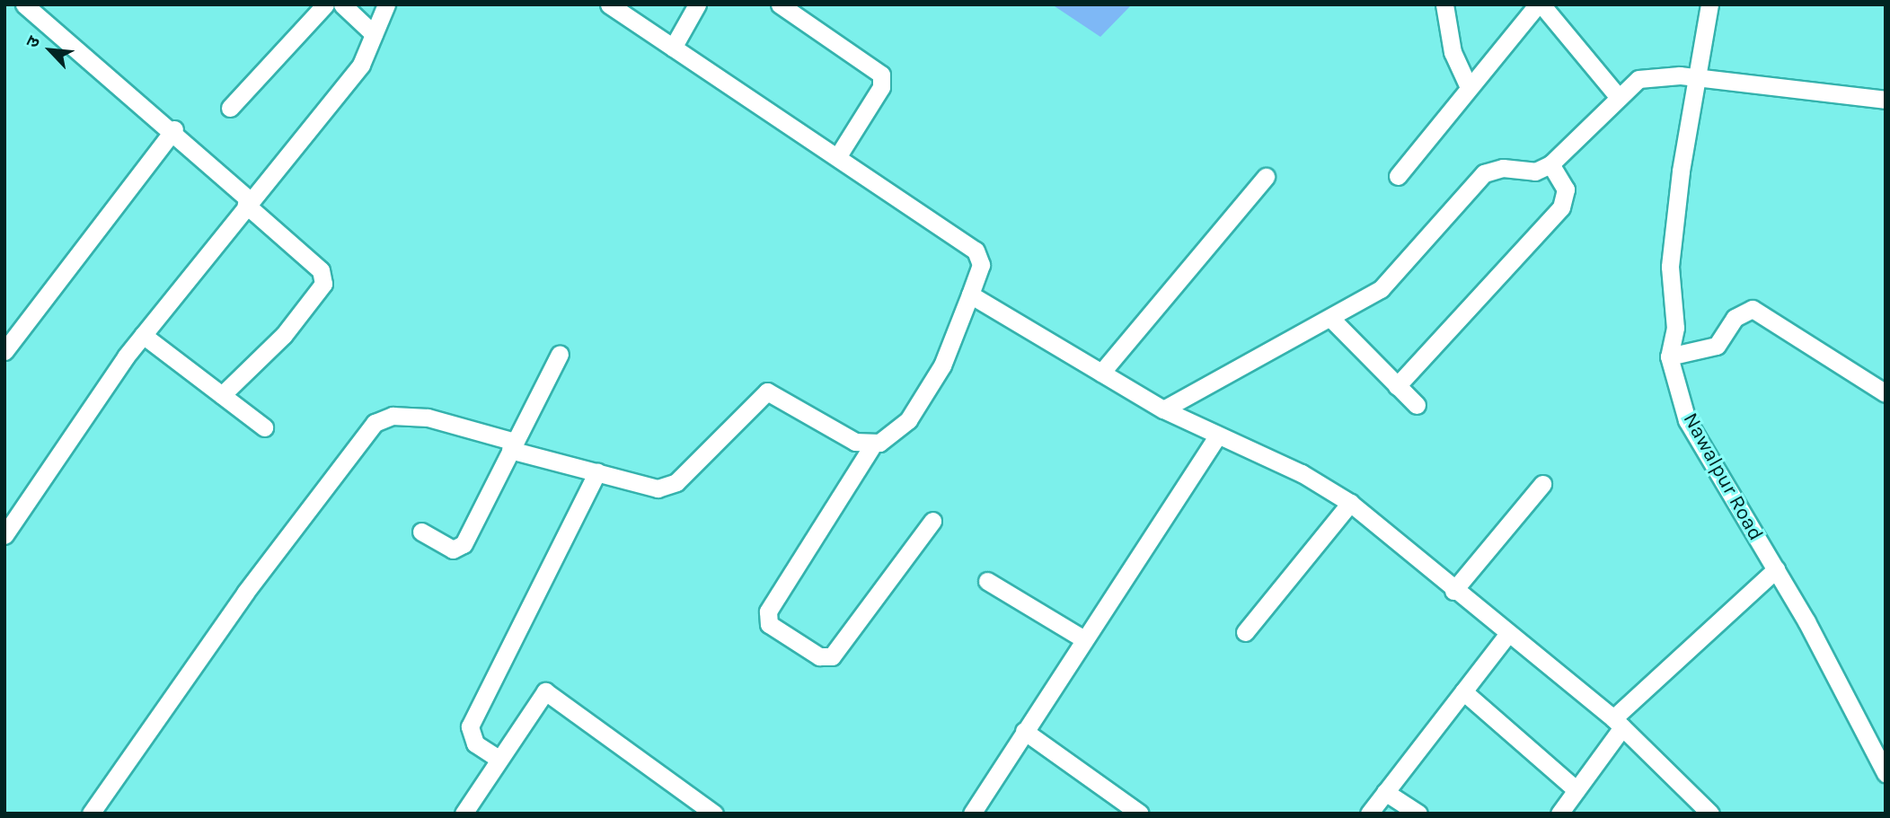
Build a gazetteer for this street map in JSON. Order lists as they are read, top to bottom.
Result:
{
  "streets": {
    "street": ["Nawalpur Road"]
  },
  "north": "top left"
}
